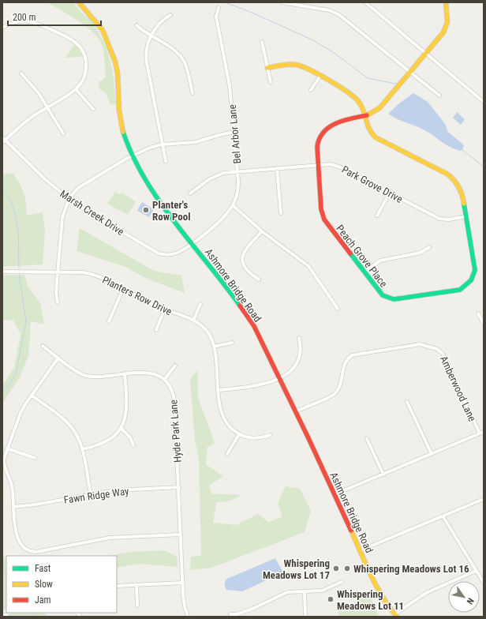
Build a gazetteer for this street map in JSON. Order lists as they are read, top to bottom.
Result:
{
  "streets": {
    "street": [
      "Bel Arbor Lane",
      "Park Grove Drive",
      "Marsh Creek Drive",
      "Peach Grove Place",
      "Ashmore Bridge Road",
      "Planters Row Drive",
      "Amberwood Lane",
      "Hyde Park Lane",
      "Fawn Ridge Way"
    ]
  },
  "crossings": [
    ["Bel Arbor Lane", "Park Grove Drive"],
    ["Bel Arbor Lane", "Marsh Creek Drive"],
    ["Bel Arbor Lane", "Ashmore Bridge Road"],
    ["Park Grove Drive", "Peach Grove Place"],
    ["Marsh Creek Drive", "Ashmore Bridge Road"],
    ["Ashmore Bridge Road", "Amberwood Lane"],
    ["Hyde Park Lane", "Fawn Ridge Way"]
  ],
  "places": [
    "Planter's Row Pool",
    "Whispering Meadows Lot 17",
    "Whispering Meadows Lot 16",
    "Whispering Meadows Lot 11"
  ],
  "legend": ["Fast", "Slow", "Jam"],
  "scale_bar": "200 m",
  "north": "bottom right"
}
